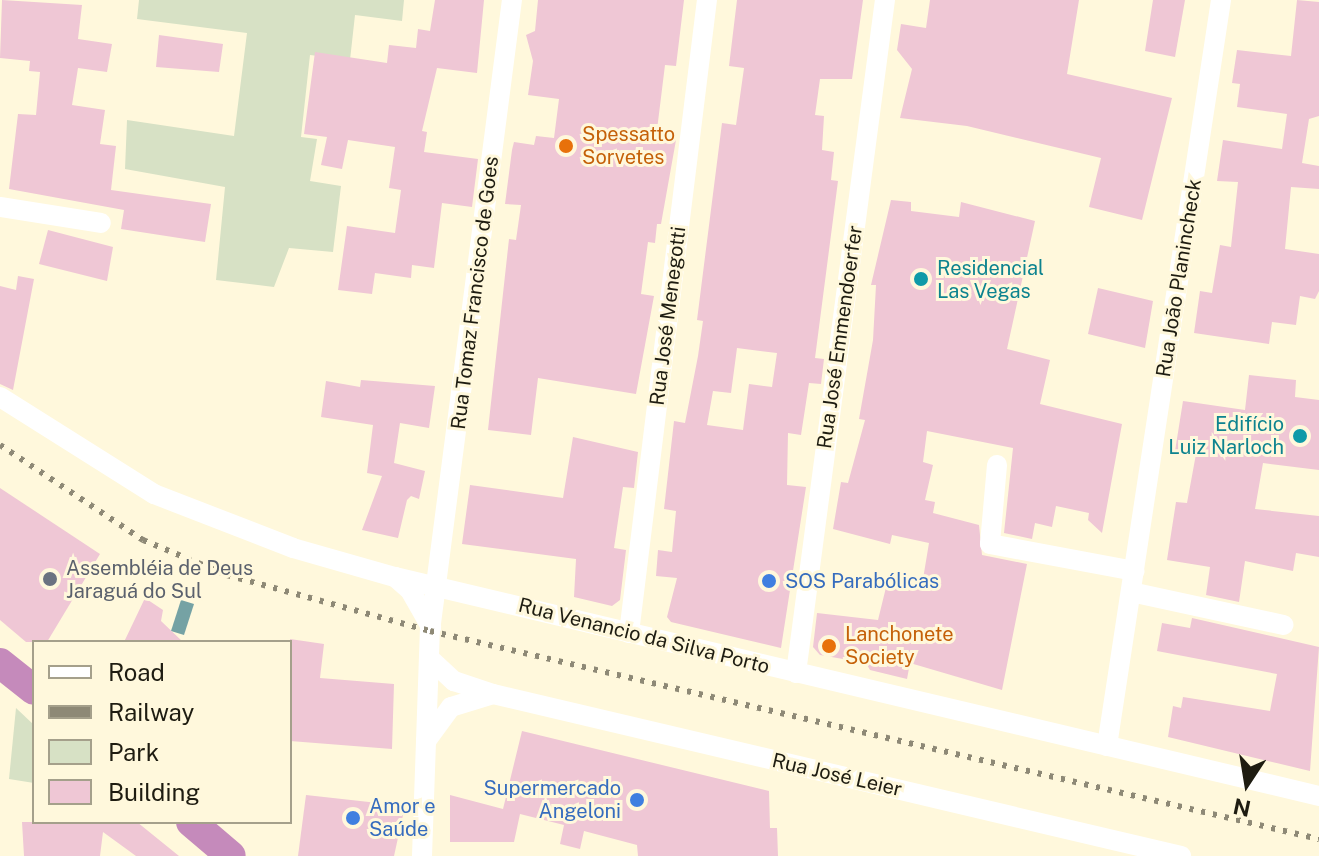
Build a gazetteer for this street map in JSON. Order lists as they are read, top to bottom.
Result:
{
  "streets": {
    "street": [
      "Rua João Planincheck",
      "Rua Tomaz Francisco de Goes",
      "Rua José Menegotti",
      "Rua José Emmendoerfer",
      "Rua Venancio da Silva Porto",
      "Rua José Leier"
    ]
  },
  "crossings": [
    ["Rua João Planincheck", "Rua Venancio da Silva Porto"],
    ["Rua Tomaz Francisco de Goes", "Rua Venancio da Silva Porto"],
    ["Rua Tomaz Francisco de Goes", "Rua José Leier"],
    ["Rua José Menegotti", "Rua Venancio da Silva Porto"],
    ["Rua José Emmendoerfer", "Rua Venancio da Silva Porto"]
  ],
  "places": [
    "Spessatto Sorvetes",
    "Residencial Las Vegas",
    "Edifício Luiz Narloch",
    "Assembléia de Deus Jaraguá do Sul",
    "SOS Parabólicas",
    "Lanchonete Society",
    "Supermercado Angeloni",
    "Amor e Saúde"
  ],
  "legend": [
    "Road",
    "Railway",
    "Park",
    "Building"
  ],
  "north": "bottom"
}
